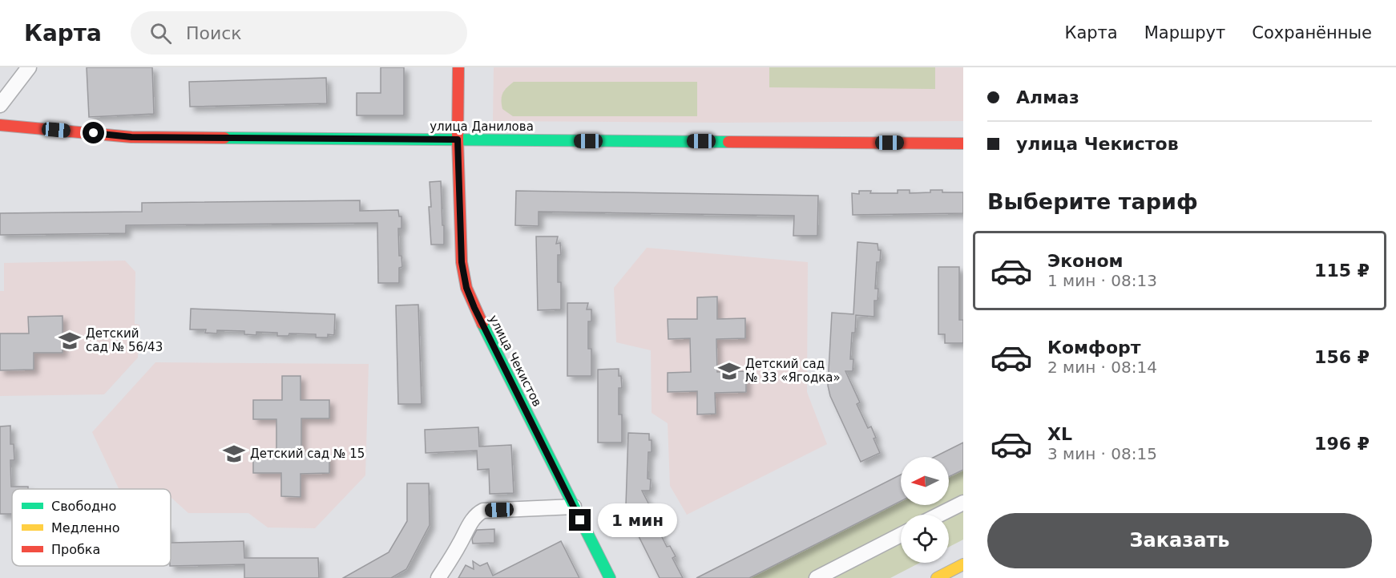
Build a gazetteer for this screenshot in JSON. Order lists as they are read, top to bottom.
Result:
{
  "streets": {
    "street": ["улица Данилова", "улица Чекистов"]
  },
  "crossings": [
    ["улица Данилова", "улица Чекистов"]
  ],
  "places": {
    "school or university": ["Детский сад № 56/43", "Детский сад № 33 «Ягодка»", "Детский сад № 15"]
  },
  "legend": ["Свободно", "Медленно", "Пробка"],
  "north": "left",
  "page": {
    "header": "Карта",
    "search": "Поиск",
    "nav": ["Карта", "Маршрут", "Сохранённые"],
    "banner": ["Алмаз", "улица Чекистов"],
    "heading": "Выберите тариф",
    "list": [
      {
        "name": "Эконом",
        "note": "1 мин · 08:13",
        "value": "115 ₽"
      },
      {
        "name": "Комфорт",
        "note": "2 мин · 08:14",
        "value": "156 ₽"
      },
      {
        "name": "XL",
        "note": "3 мин · 08:15",
        "value": "196 ₽"
      }
    ],
    "bubble": "1 мин",
    "buttons": "Заказать"
  }
}
